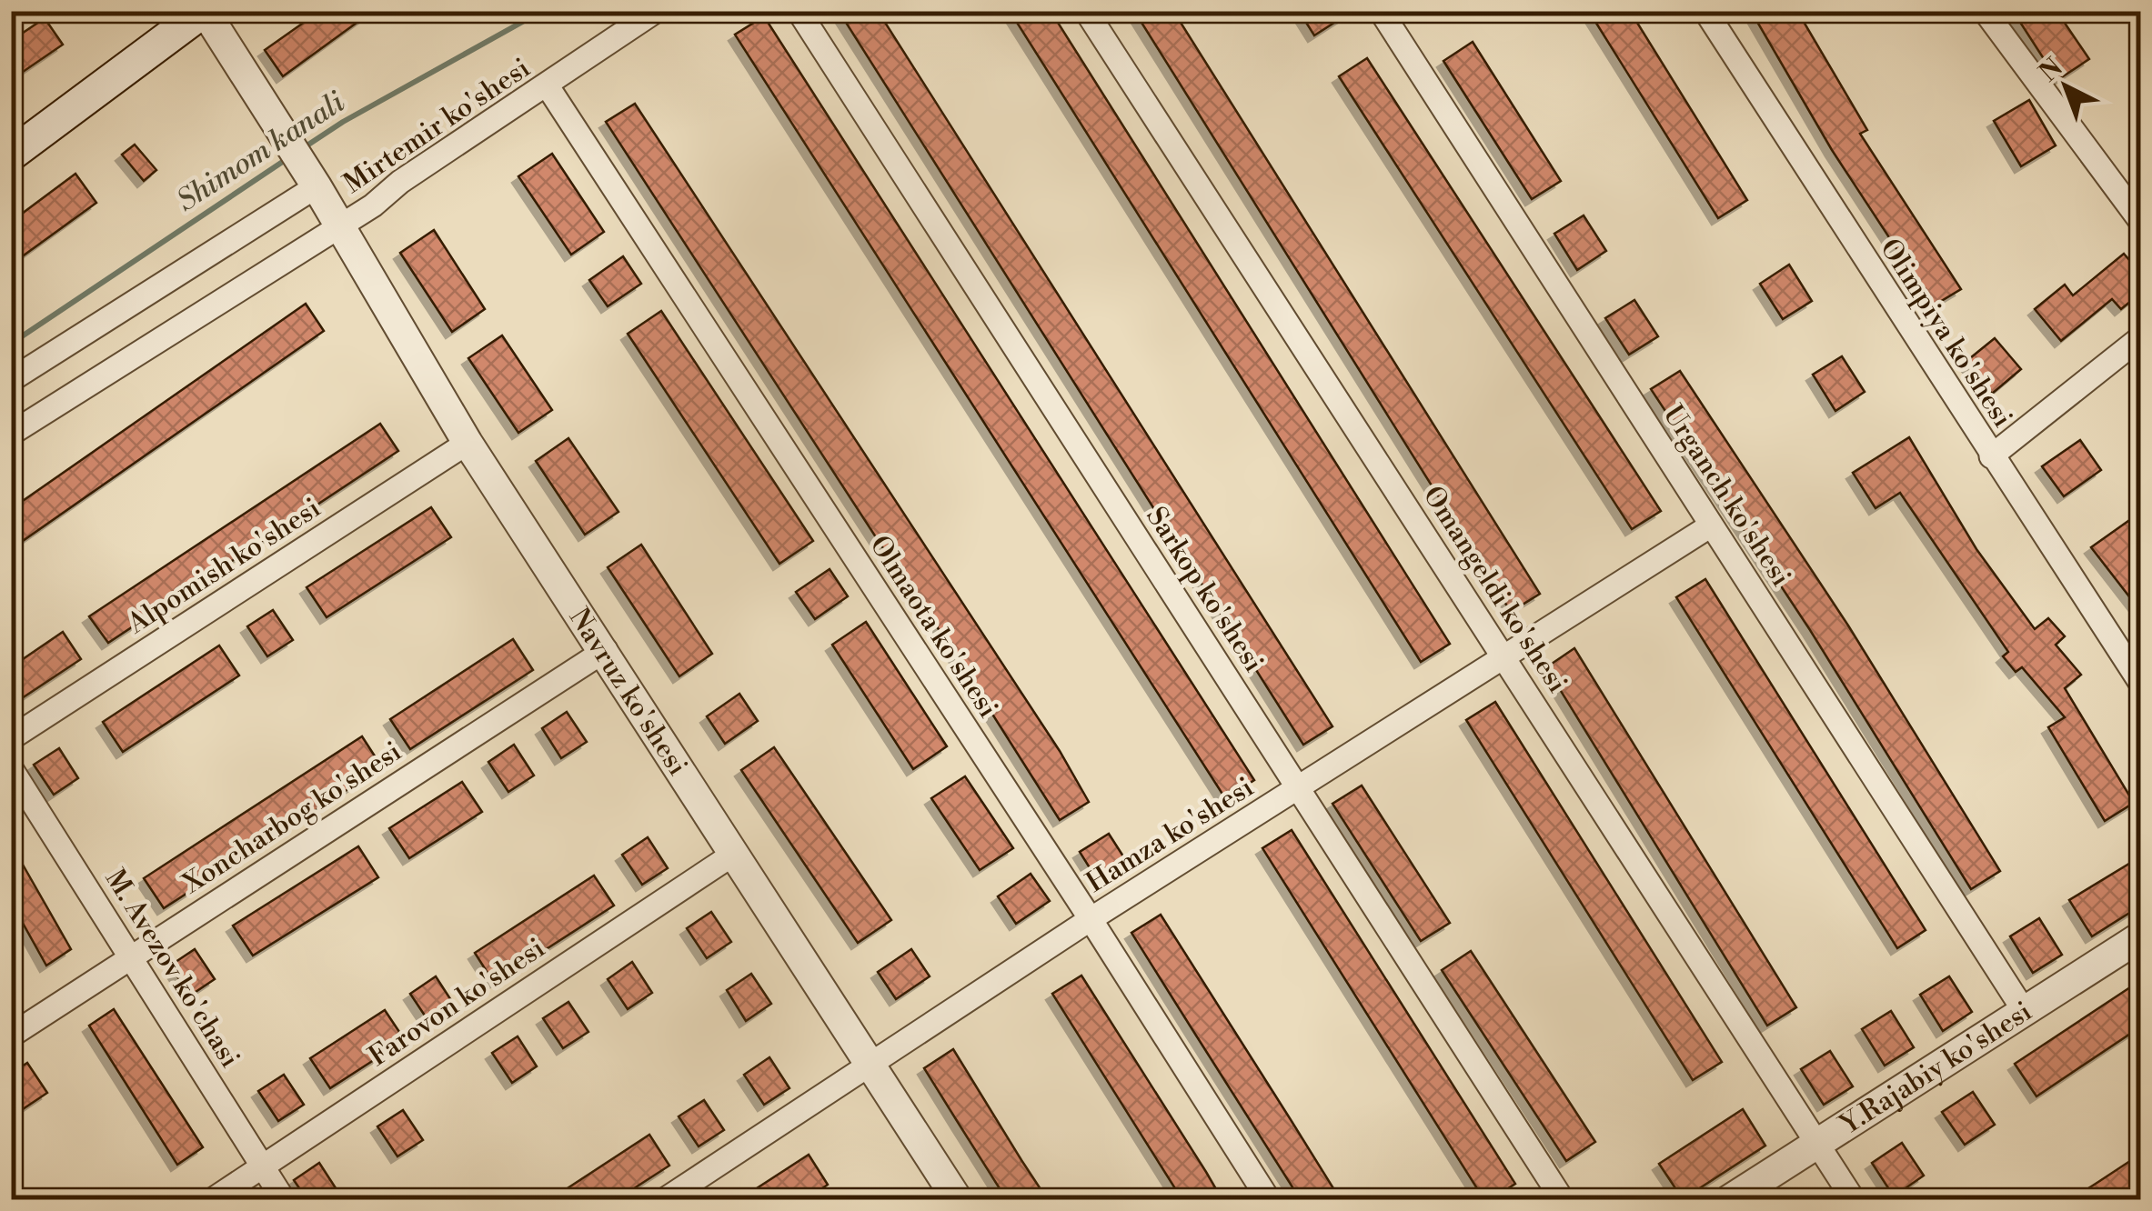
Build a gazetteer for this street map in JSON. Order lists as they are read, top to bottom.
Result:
{
  "streets": {
    "street": [
      "Mirtemir ko'shesi",
      "Olimpiya ko'shesi",
      "Urganch ko'shesi",
      "Alpomish ko'shesi",
      "Sarkop ko'shesi",
      "Omangeldi ko'shesi",
      "Olmaota ko'shesi",
      "Navruz ko'shesi",
      "Xoncharbog ko'shesi",
      "Hamza ko'shesi",
      "M. Avezov ko'chasi",
      "Farovon ko'shesi",
      "Y.Rajabiy ko'shesi"
    ]
  },
  "crossings": [
    ["Mirtemir ko'shesi", "Olmaota ko'shesi"],
    ["Mirtemir ko'shesi", "Navruz ko'shesi"],
    ["Urganch ko'shesi", "Hamza ko'shesi"],
    ["Urganch ko'shesi", "Y.Rajabiy ko'shesi"],
    ["Alpomish ko'shesi", "Navruz ko'shesi"],
    ["Sarkop ko'shesi", "Hamza ko'shesi"],
    ["Omangeldi ko'shesi", "Hamza ko'shesi"],
    ["Omangeldi ko'shesi", "Y.Rajabiy ko'shesi"],
    ["Olmaota ko'shesi", "Hamza ko'shesi"],
    ["Navruz ko'shesi", "Xoncharbog ko'shesi"],
    ["Navruz ko'shesi", "Hamza ko'shesi"],
    ["Navruz ko'shesi", "Farovon ko'shesi"],
    ["Xoncharbog ko'shesi", "M. Avezov ko'chasi"],
    ["M. Avezov ko'chasi", "Farovon ko'shesi"]
  ],
  "water": ["Shimom kanali"],
  "north": "top left"
}
